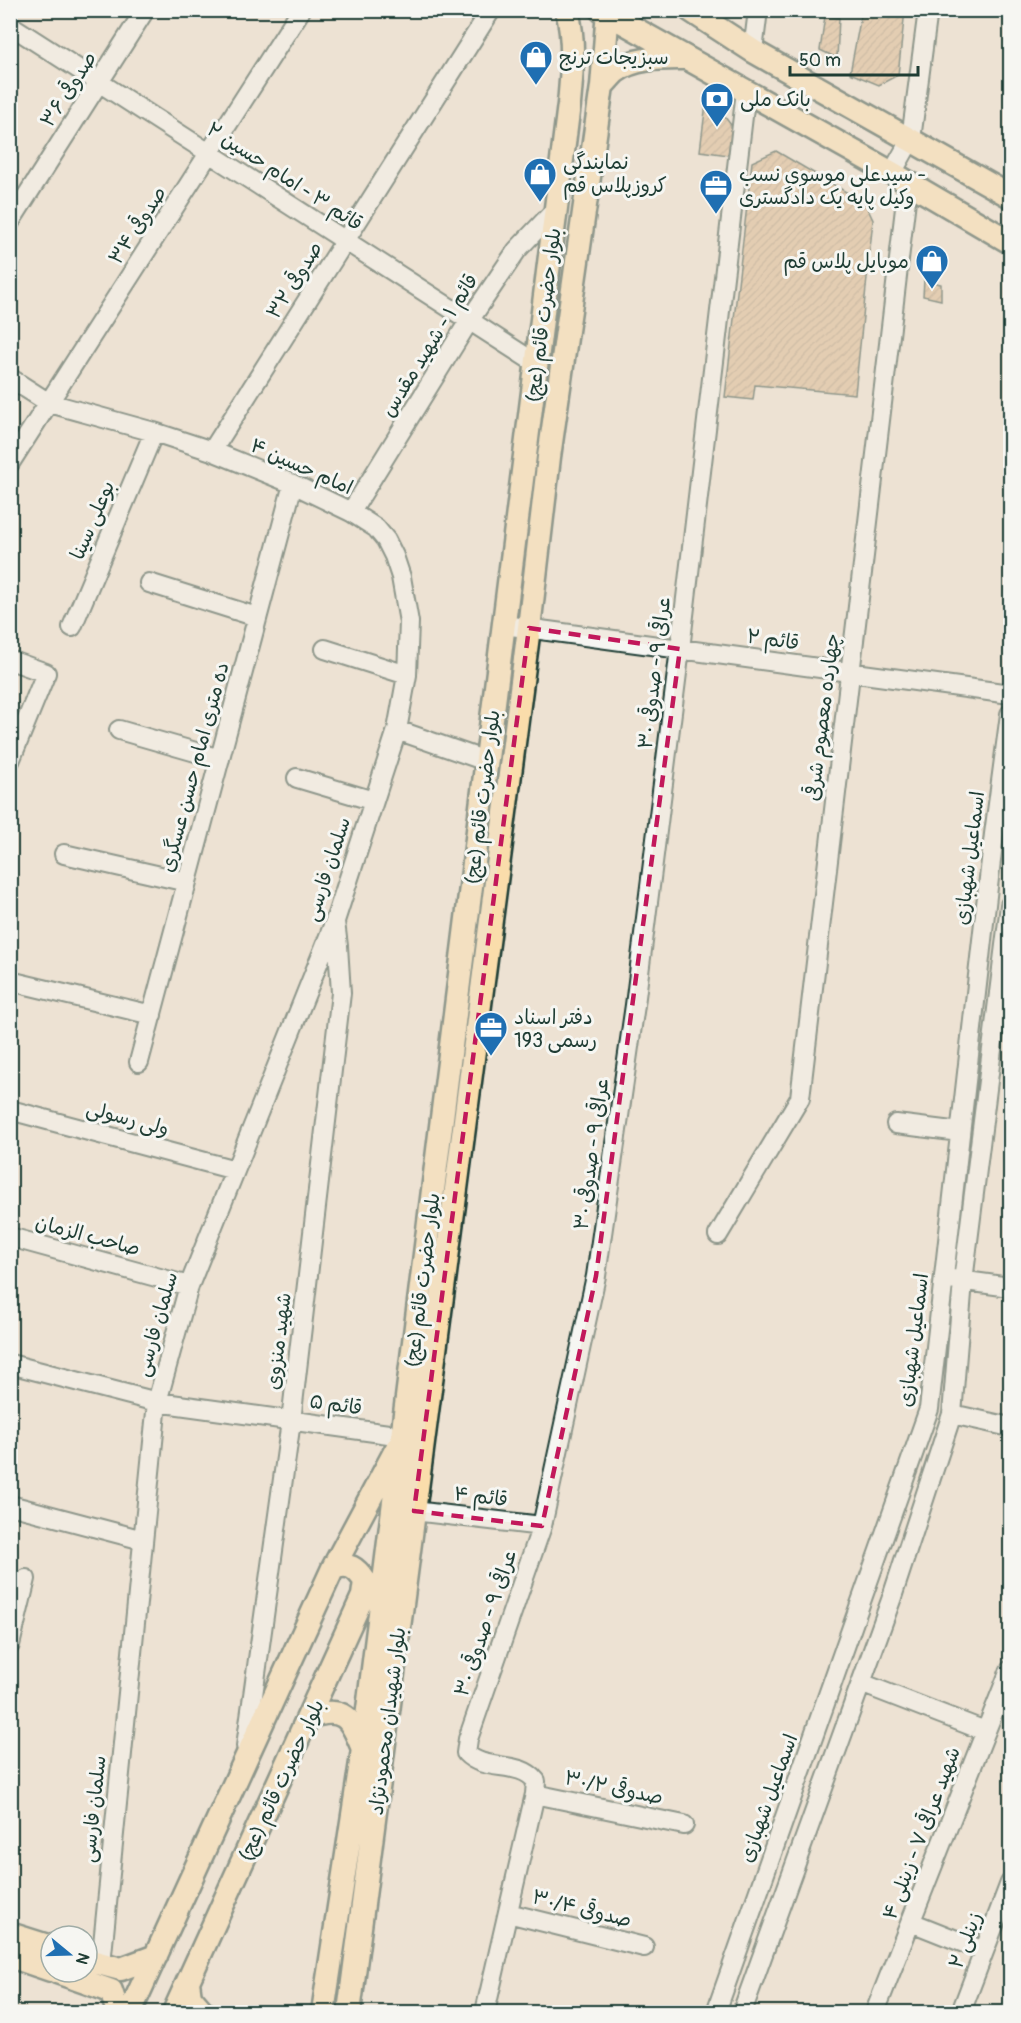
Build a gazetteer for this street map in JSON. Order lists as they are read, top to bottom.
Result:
{
  "streets": {
    "main road": ["بلوار حضرت قائم (عج)", "بلوار شهیدان محمودنژاد"],
    "street": [
      "صدوقی ۳۶",
      "قائم ۳ - امام حسین ۲",
      "صدوقی ۳۴",
      "صدوقی ۳۲",
      "قائم ۱ - شهید مقدس",
      "امام حسین ۴",
      "بوعلی سینا",
      "قائم ۲",
      "عراقی ۹ - صدوقی ۳۰",
      "چهارده معصوم شرقی",
      "ده متری امام حسن عسگری",
      "اسماعیل شهبازی",
      "سلمان فارسی",
      "ولی رسولی",
      "صاحب الزمان",
      "شهید منزوی",
      "قائم ۵",
      "قائم ۴",
      "صدوقی ۳۰/۲",
      "شهید عراقی ۷ - زینلی ۴",
      "صدوقی ۳۰/۴",
      "زینلی ۲"
    ]
  },
  "crossings": [
    ["صدوقی ۳۶", "قائم ۳ - امام حسین ۲"],
    ["قائم ۳ - امام حسین ۲", "صدوقی ۳۴"],
    ["قائم ۳ - امام حسین ۲", "صدوقی ۳۲"],
    ["قائم ۳ - امام حسین ۲", "بلوار حضرت قائم (عج)"],
    ["قائم ۳ - امام حسین ۲", "قائم ۱ - شهید مقدس"],
    ["صدوقی ۳۴", "امام حسین ۴"],
    ["صدوقی ۳۲", "امام حسین ۴"],
    ["بلوار حضرت قائم (عج)", "قائم ۱ - شهید مقدس"],
    ["بلوار حضرت قائم (عج)", "قائم ۲"],
    ["بلوار حضرت قائم (عج)", "شهید منزوی"],
    ["بلوار حضرت قائم (عج)", "قائم ۵"],
    ["بلوار حضرت قائم (عج)", "بلوار شهیدان محمودنژاد"],
    ["قائم ۱ - شهید مقدس", "امام حسین ۴"],
    ["امام حسین ۴", "بوعلی سینا"],
    ["امام حسین ۴", "ده متری امام حسن عسگری"],
    ["امام حسین ۴", "سلمان فارسی"],
    ["قائم ۲", "عراقی ۹ - صدوقی ۳۰"],
    ["قائم ۲", "چهارده معصوم شرقی"],
    ["عراقی ۹ - صدوقی ۳۰", "قائم ۴"],
    ["عراقی ۹ - صدوقی ۳۰", "صدوقی ۳۰/۲"],
    ["سلمان فارسی", "ولی رسولی"],
    ["سلمان فارسی", "صاحب الزمان"],
    ["سلمان فارسی", "شهید منزوی"],
    ["سلمان فارسی", "قائم ۵"],
    ["شهید منزوی", "قائم ۵"],
    ["قائم ۵", "بلوار شهیدان محمودنژاد"],
    ["قائم ۴", "بلوار شهیدان محمودنژاد"]
  ],
  "places": {
    "shop": ["سبزیجات ترنج", "نمایندگی کروزپلاس قم", "موبایل پلاس قم"],
    "bank": ["بانک ملی"],
    "office": ["سیدعلی موسوی نسب - وکیل پایه یک دادگستری", "دفتر اسناد رسمی 193"]
  },
  "scale_bar": "50 m",
  "north": "right"
}
